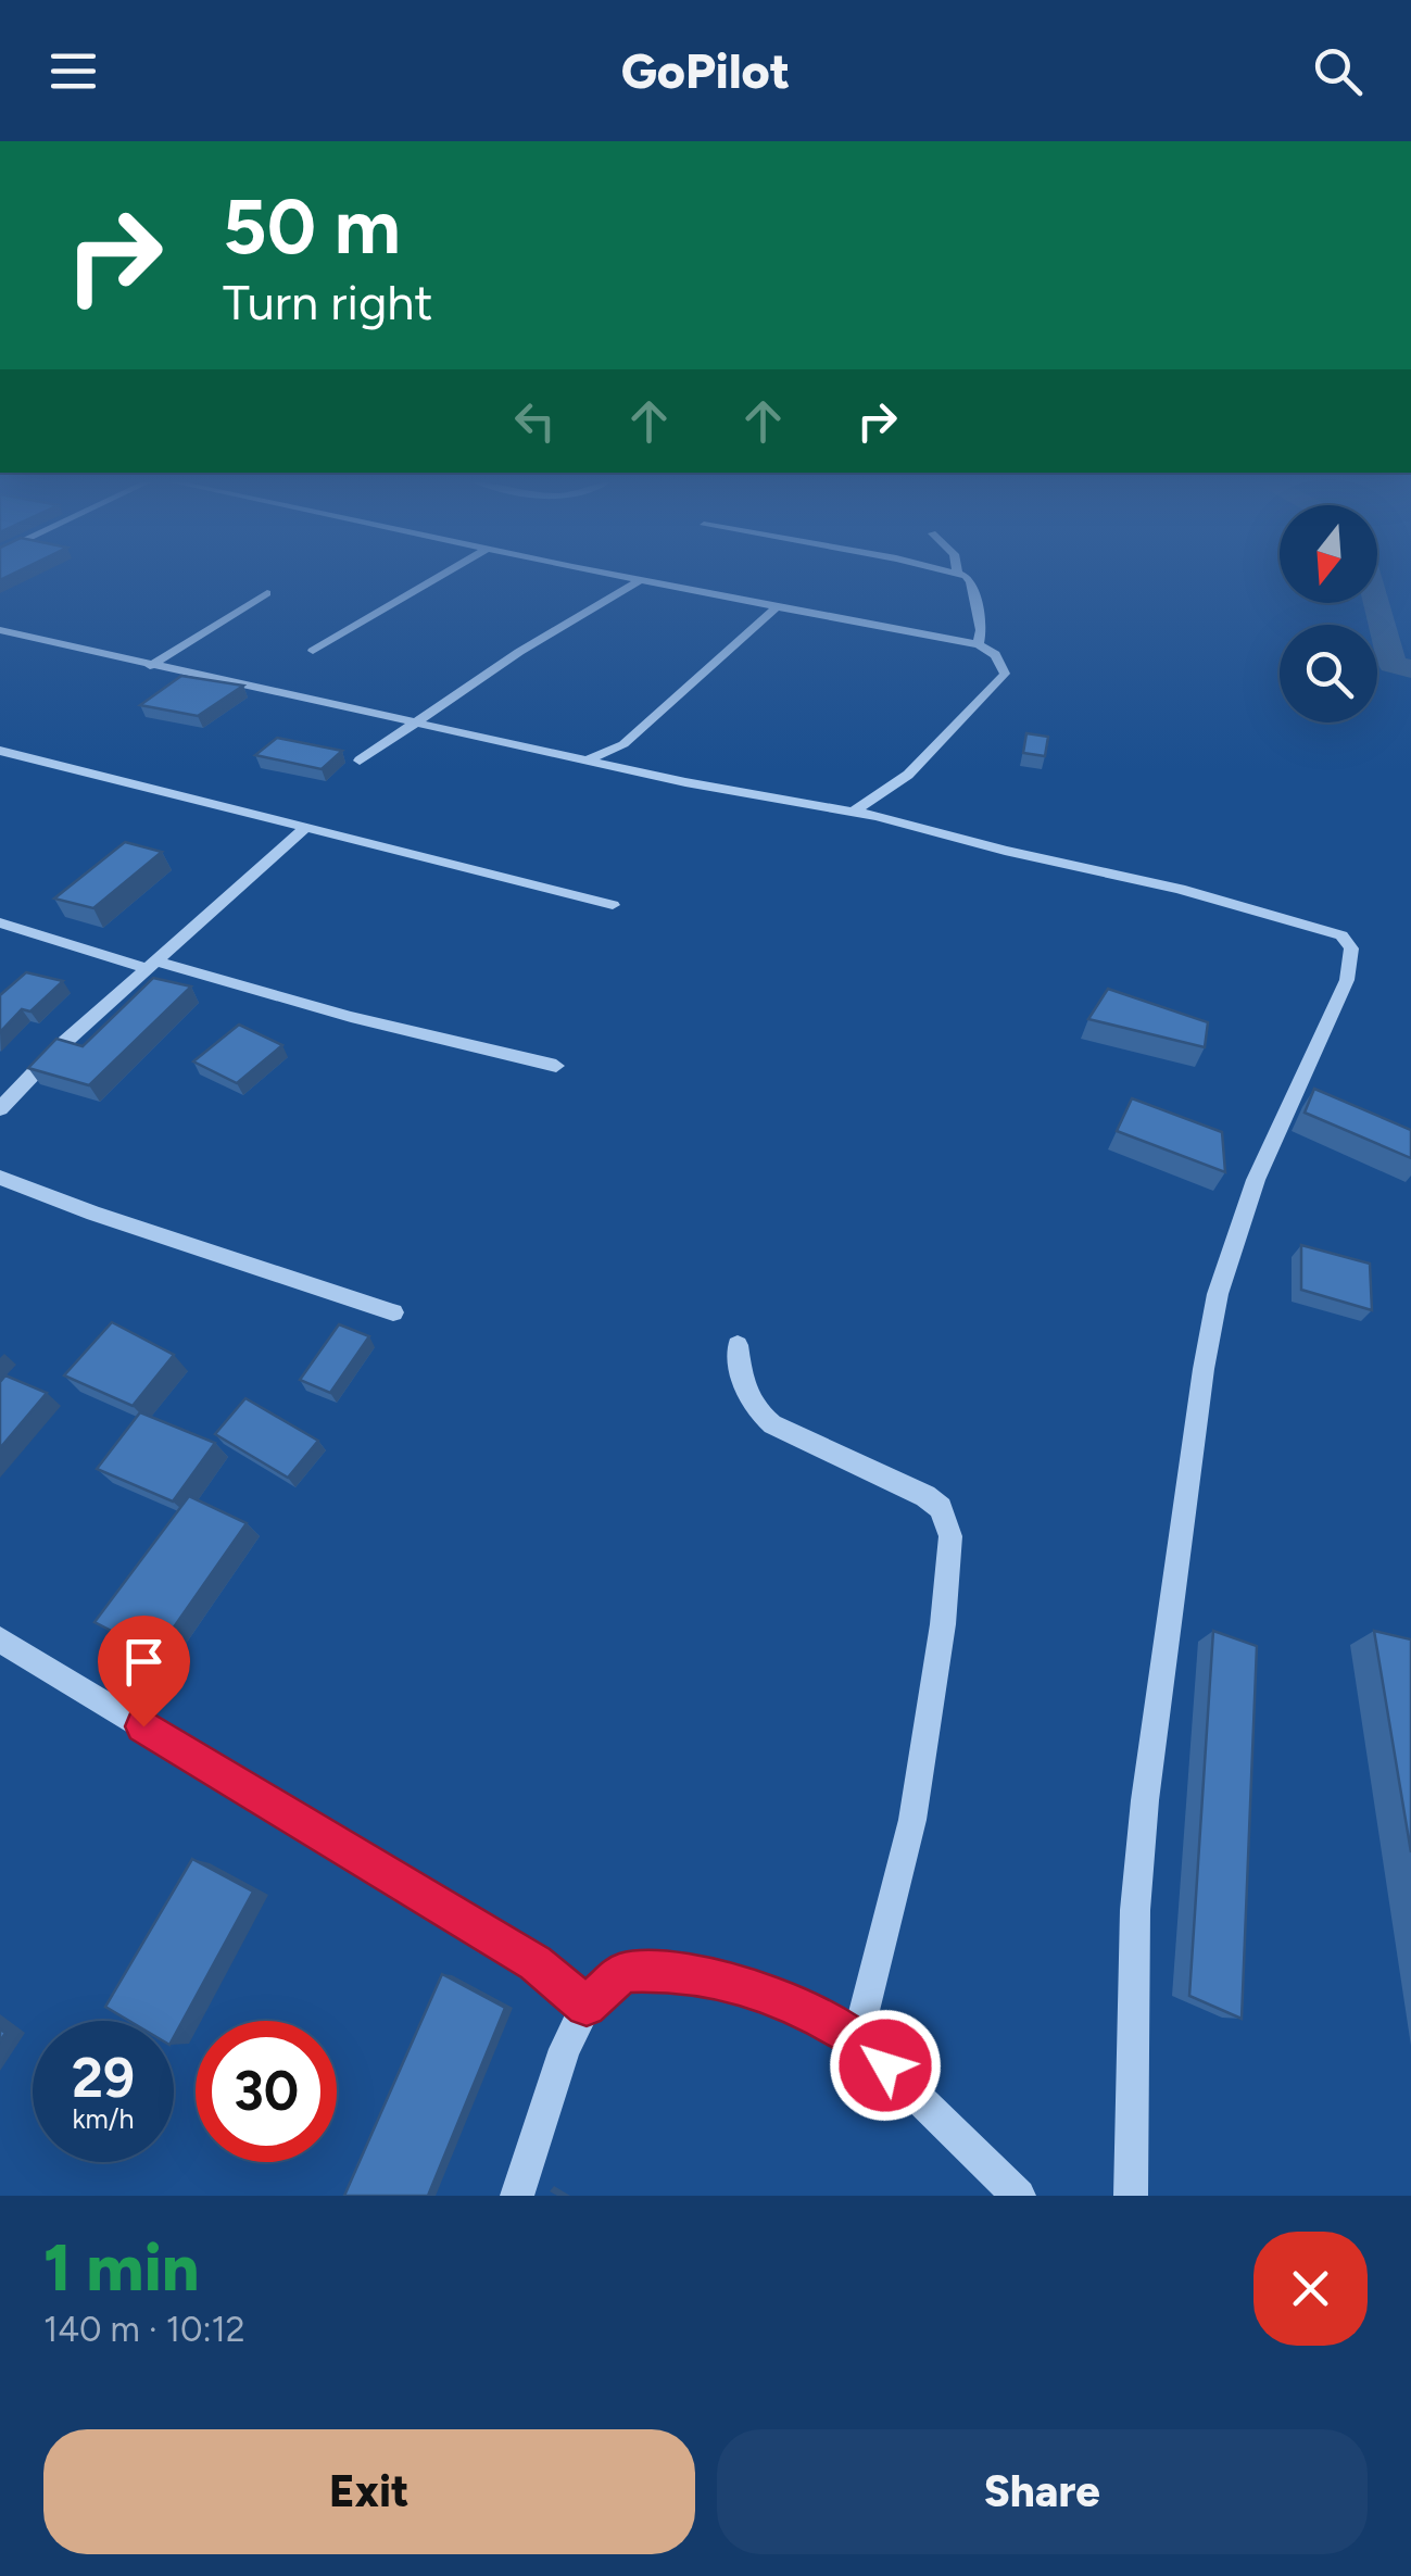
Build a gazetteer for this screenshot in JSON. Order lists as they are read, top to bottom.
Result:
{
  "north": "bottom",
  "page": {
    "header": "GoPilot",
    "turn": ["50 m", "Turn right"],
    "speed": "29 km/h",
    "limit": "30",
    "heading": ["1 min", "140 m · 10:12"],
    "buttons": ["Exit", "Share"]
  }
}
